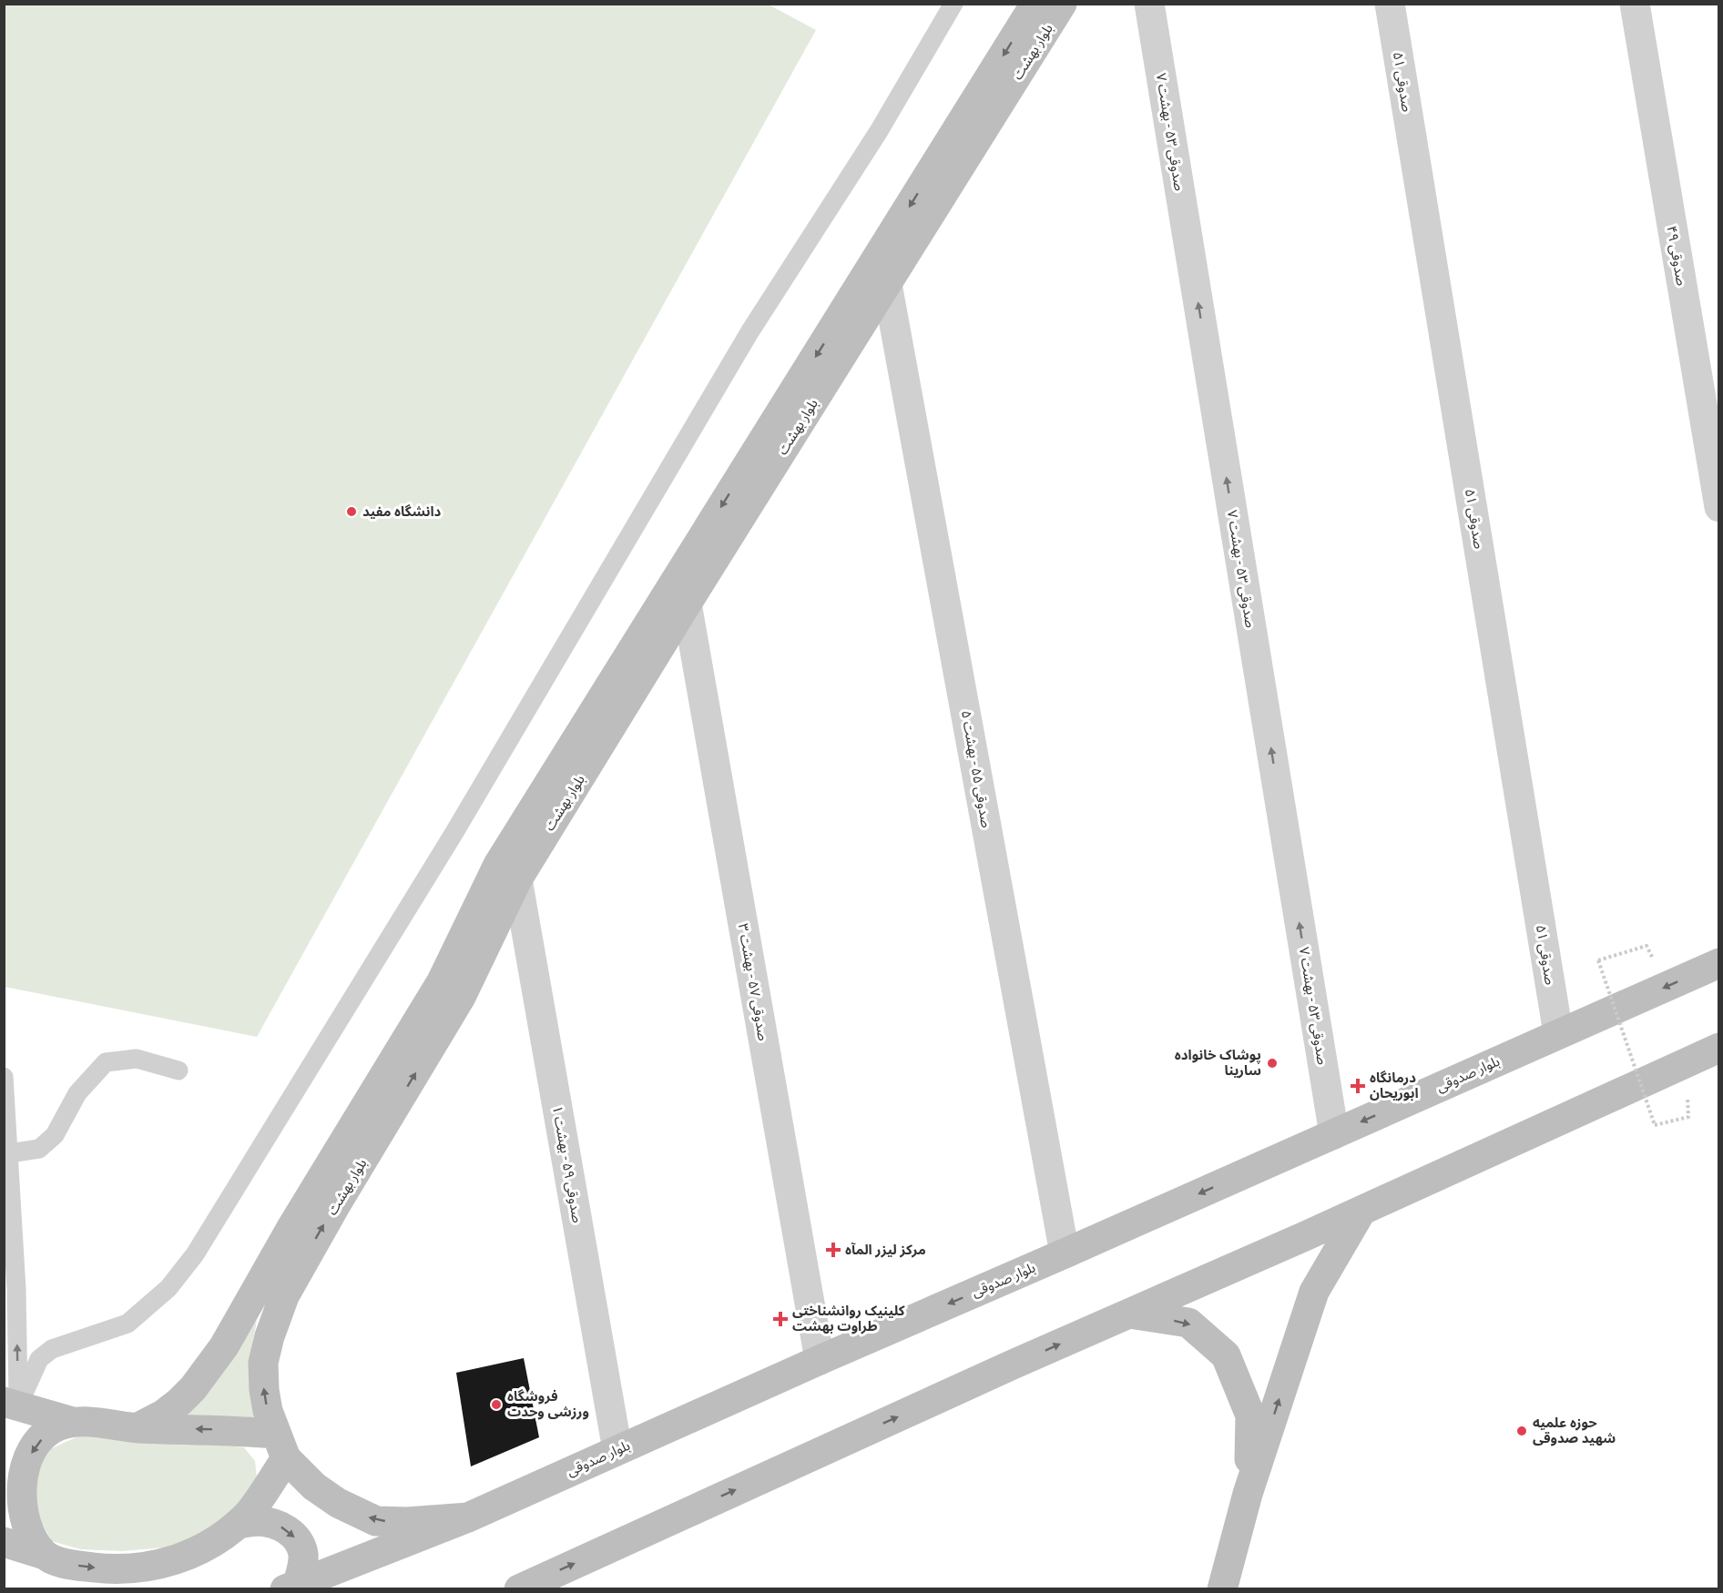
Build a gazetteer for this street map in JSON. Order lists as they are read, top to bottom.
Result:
{
  "streets": {
    "street": [
      "بلوار بهشت",
      "صدوقی ۵۱",
      "صدوقی ۵۳ - بهشت ۷",
      "صدوقی ۴۹",
      "صدوقی ۵۵ - بهشت ۵",
      "صدوقی ۵۷ - بهشت ۳",
      "بلوار صدوقی",
      "صدوقی ۵۹ - بهشت ۱"
    ]
  },
  "crossings": [
    ["بلوار بهشت", "صدوقی ۵۵ - بهشت ۵"],
    ["بلوار بهشت", "صدوقی ۵۷ - بهشت ۳"],
    ["بلوار بهشت", "بلوار صدوقی"],
    ["بلوار بهشت", "صدوقی ۵۹ - بهشت ۱"],
    ["صدوقی ۵۱", "بلوار صدوقی"],
    ["صدوقی ۵۳ - بهشت ۷", "بلوار صدوقی"],
    ["صدوقی ۵۵ - بهشت ۵", "بلوار صدوقی"],
    ["صدوقی ۵۷ - بهشت ۳", "بلوار صدوقی"],
    ["بلوار صدوقی", "صدوقی ۵۹ - بهشت ۱"]
  ],
  "one_way": ["صدوقی ۵۳ - بهشت ۷"],
  "places": {
    "other": [
      "دانشگاه مفید",
      "پوشاک خانواده سارینا",
      "فروشگاه ورزشی وحدت",
      "حوزه علمیه شهید صدوقی"
    ],
    "health": ["درمانگاه ابوریحان", "مرکز لیزر المآه", "کلینیک روانشناختی طراوت بهشت"]
  }
}
